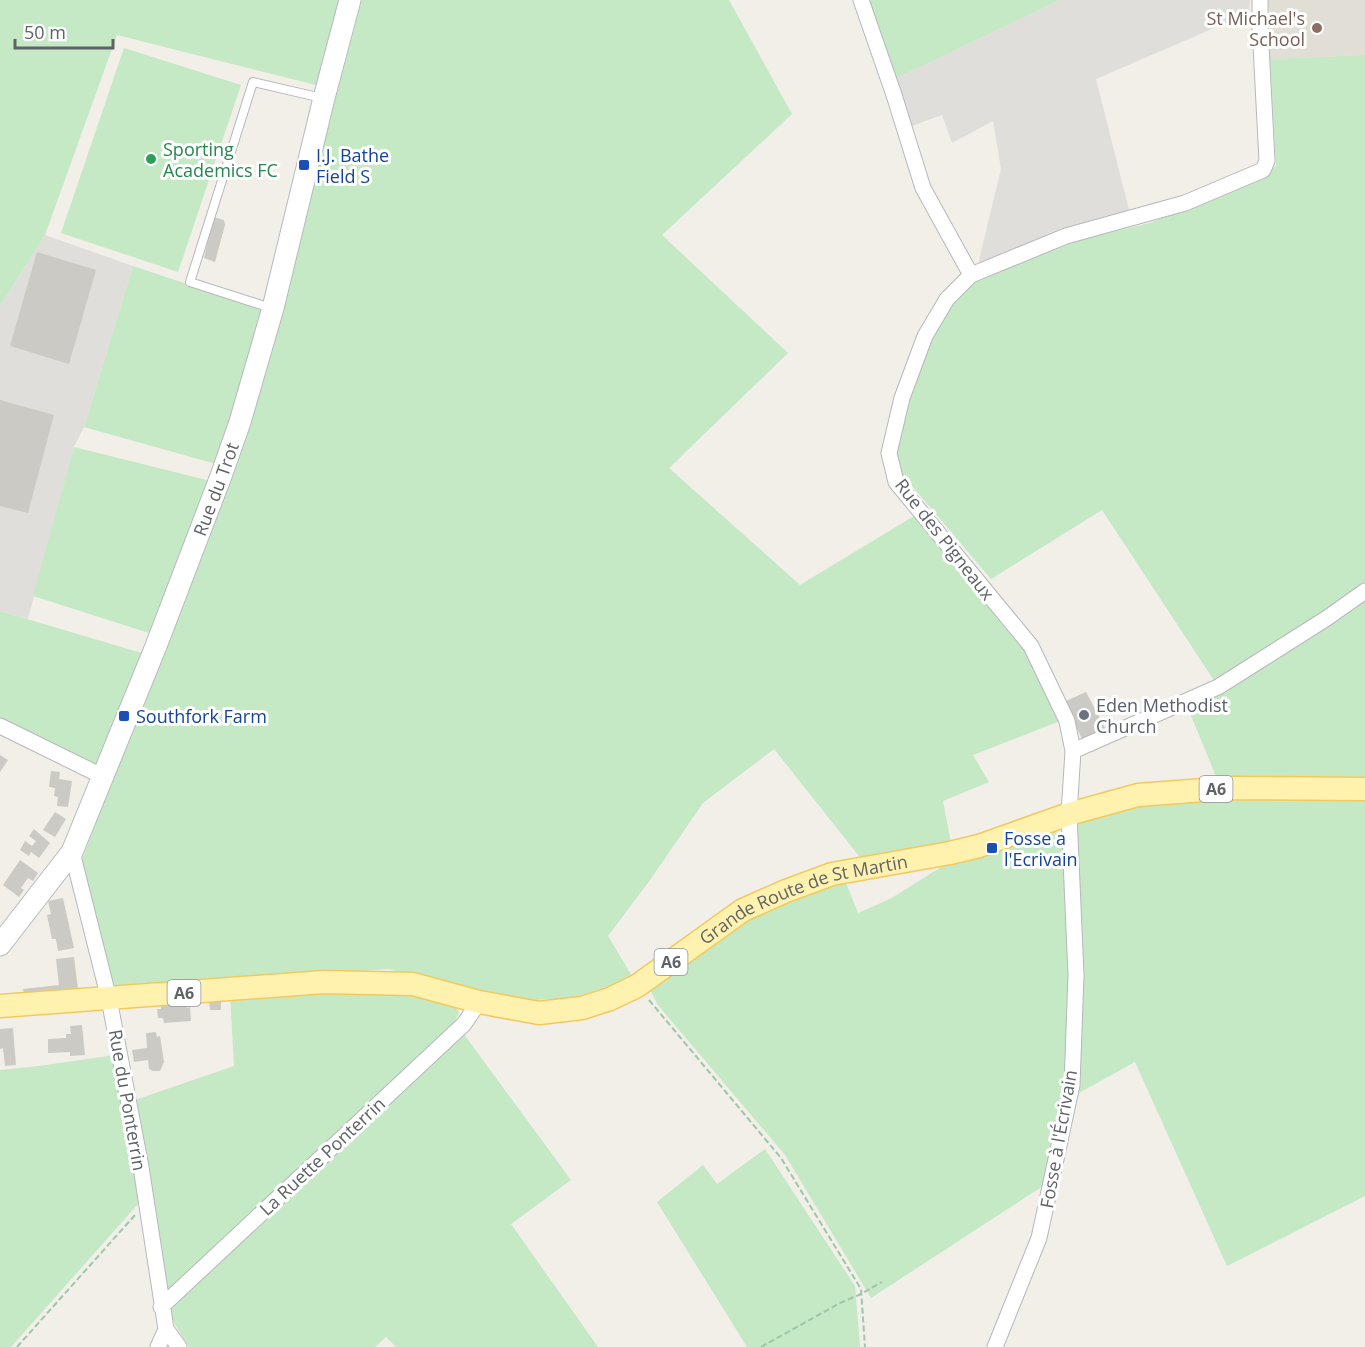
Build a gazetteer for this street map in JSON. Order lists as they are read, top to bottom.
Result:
{
  "streets": {
    "main road": ["Rue du Trot", "A6", "Grande Route de St Martin"],
    "street": [
      "Rue des Pigneaux",
      "Rue du Ponterrin",
      "Fosse à l'Écrivain",
      "La Ruette Ponterrin"
    ]
  },
  "crossings": [
    ["Rue du Trot", "Rue du Ponterrin"],
    ["Rue des Pigneaux", "Grande Route de St Martin"],
    ["Rue des Pigneaux", "Fosse à l'Écrivain"],
    ["A6", "Grande Route de St Martin"],
    ["A6", "Rue du Ponterrin"],
    ["Grande Route de St Martin", "Rue du Ponterrin"],
    ["Grande Route de St Martin", "Fosse à l'Écrivain"],
    ["Grande Route de St Martin", "La Ruette Ponterrin"],
    ["Rue du Ponterrin", "La Ruette Ponterrin"]
  ],
  "places": {
    "other": ["St Michael's School", "Sporting Academics FC", "Eden Methodist Church"],
    "transit": ["I.J. Bathe Field S", "Southfork Farm", "Fosse a l'Ecrivain"]
  },
  "scale_bar": "50 m"
}
